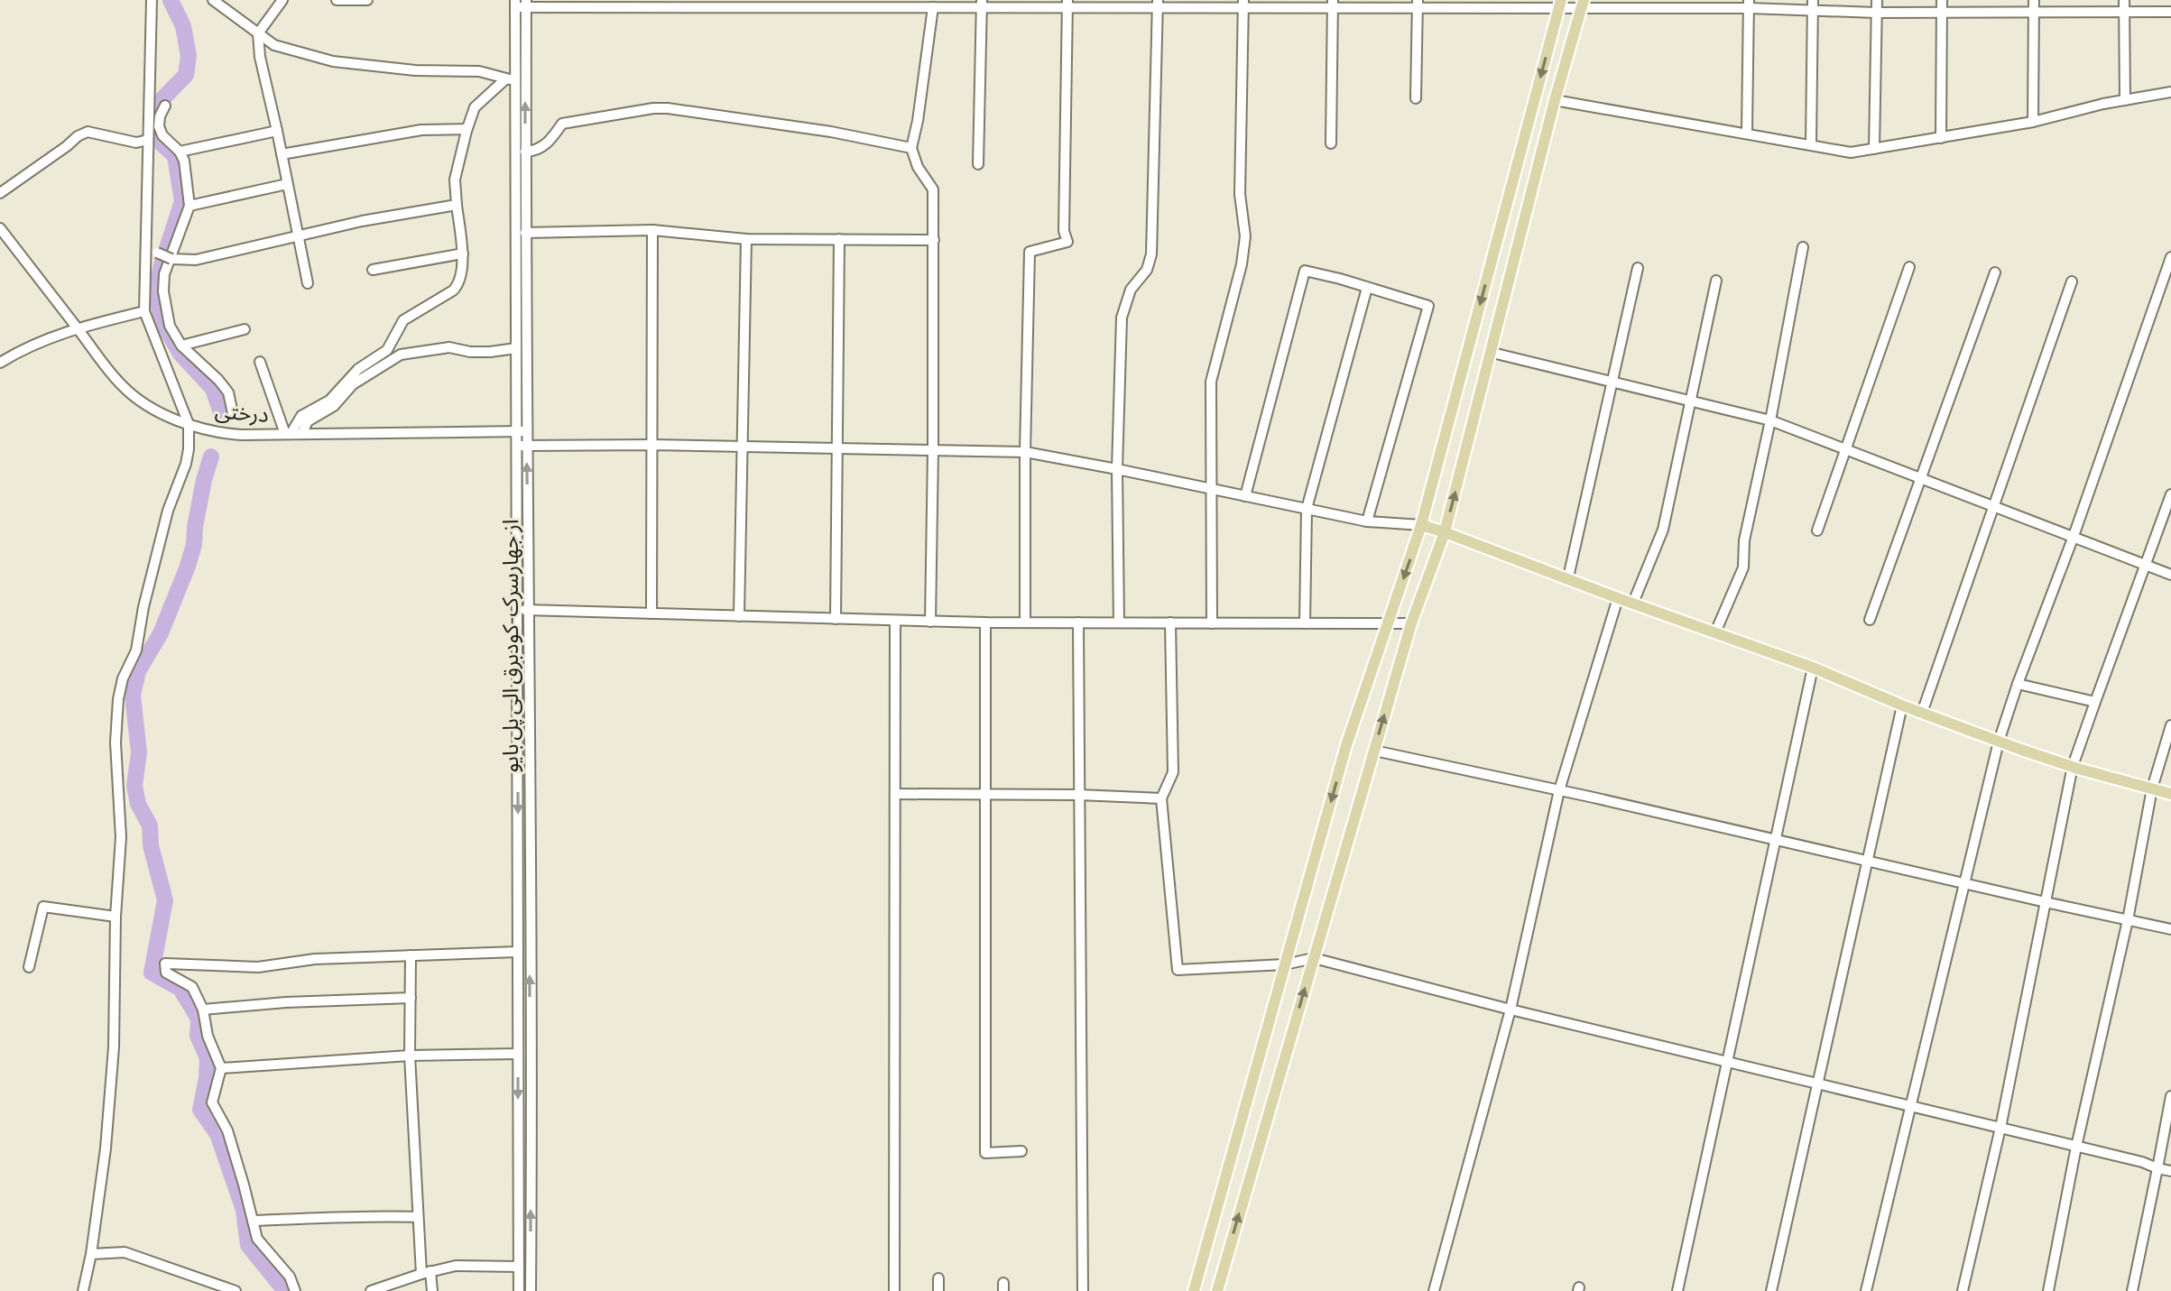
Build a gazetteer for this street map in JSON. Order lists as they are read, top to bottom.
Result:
{
  "streets": {
    "street": ["درختی", "از جهارسرک-کودبرق الی پل بایو"]
  },
  "crossings": [
    ["درختی", "از جهارسرک-کودبرق الی پل بایو"]
  ]
}
